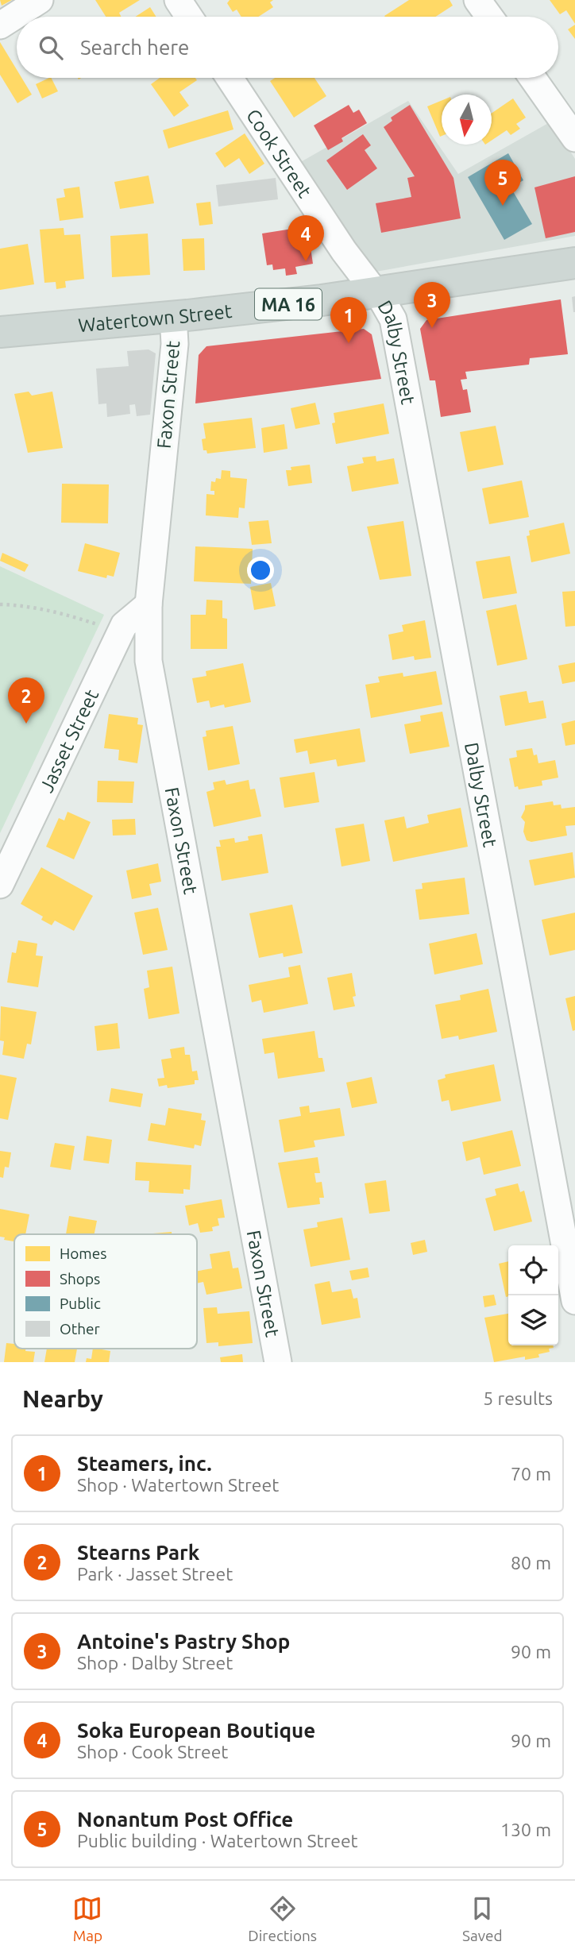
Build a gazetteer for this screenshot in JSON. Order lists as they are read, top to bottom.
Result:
{
  "streets": {
    "main road": ["MA 16", "Watertown Street"],
    "street": [
      "Cook Street",
      "Dalby Street",
      "Faxon Street",
      "Jasset Street"
    ]
  },
  "crossings": [
    ["Cook Street", "Watertown Street"],
    ["Cook Street", "Dalby Street"],
    ["Watertown Street", "Dalby Street"],
    ["Watertown Street", "Faxon Street"],
    ["Faxon Street", "Jasset Street"]
  ],
  "legend": [
    "Homes",
    "Shops",
    "Public",
    "Other"
  ],
  "north": "bottom",
  "page": {
    "search": "Search here",
    "pins": [
      "5",
      "4",
      "3",
      "1",
      "2"
    ],
    "heading": ["Nearby", "5 results"],
    "list": [
      {
        "mark": "1",
        "name": "Steamers, inc.",
        "note": "Shop · Watertown Street",
        "value": "70 m"
      },
      {
        "mark": "2",
        "name": "Stearns Park",
        "note": "Park · Jasset Street",
        "value": "80 m"
      },
      {
        "mark": "3",
        "name": "Antoine's Pastry Shop",
        "note": "Shop · Dalby Street",
        "value": "90 m"
      },
      {
        "mark": "4",
        "name": "Soka European Boutique",
        "note": "Shop · Cook Street",
        "value": "90 m"
      },
      {
        "mark": "5",
        "name": "Nonantum Post Office",
        "note": "Public building · Watertown Street",
        "value": "130 m"
      }
    ],
    "nav": ["Map", "Directions", "Saved"]
  }
}
